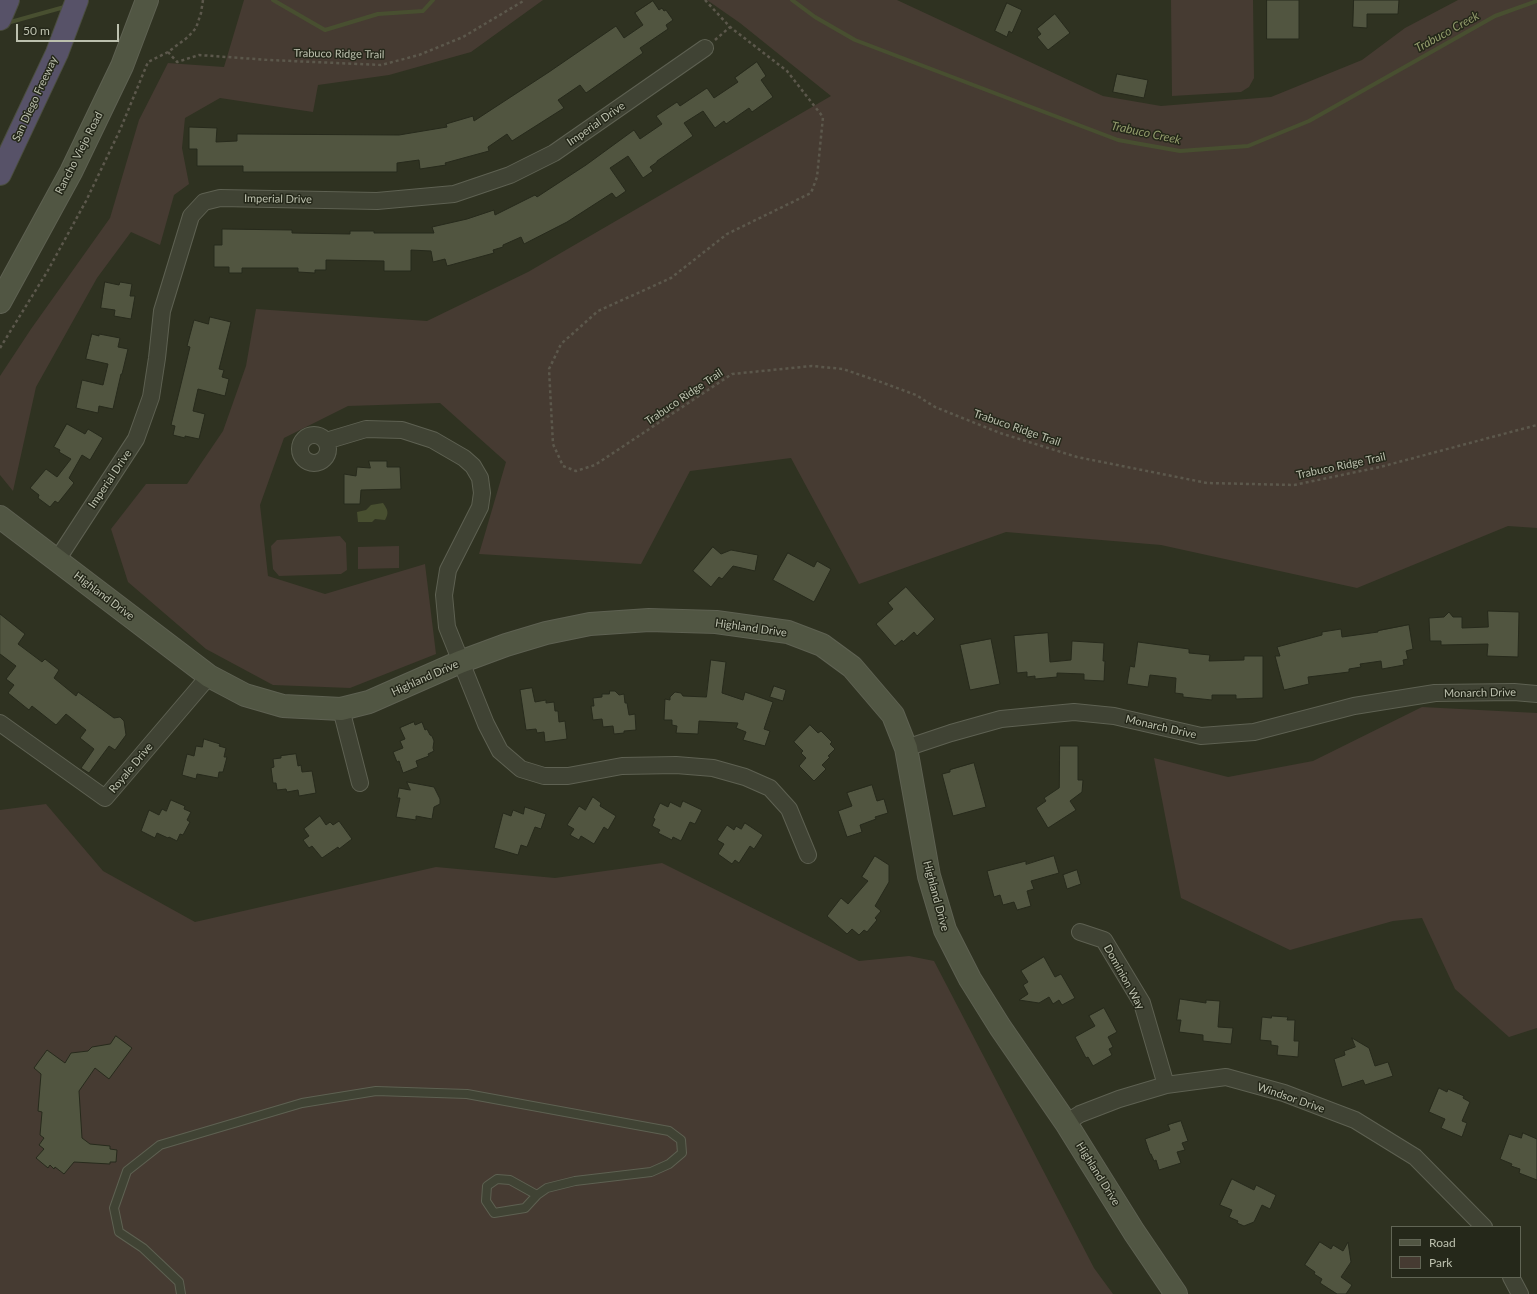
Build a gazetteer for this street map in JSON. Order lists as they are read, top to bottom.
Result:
{
  "streets": {
    "highway": ["San Diego Freeway"],
    "street": [
      "Imperial Drive",
      "Rancho Viejo Road",
      "Highland Drive",
      "Monarch Drive",
      "Royale Drive",
      "Dominion Way",
      "Windsor Drive"
    ],
    "path": ["Trabuco Ridge Trail"]
  },
  "crossings": [
    ["Imperial Drive", "Highland Drive"],
    ["Highland Drive", "Monarch Drive"],
    ["Highland Drive", "Royale Drive"],
    ["Highland Drive", "Windsor Drive"],
    ["Dominion Way", "Windsor Drive"]
  ],
  "water": ["Trabuco Creek"],
  "legend": ["Road", "Park"],
  "scale_bar": "50 m"
}
